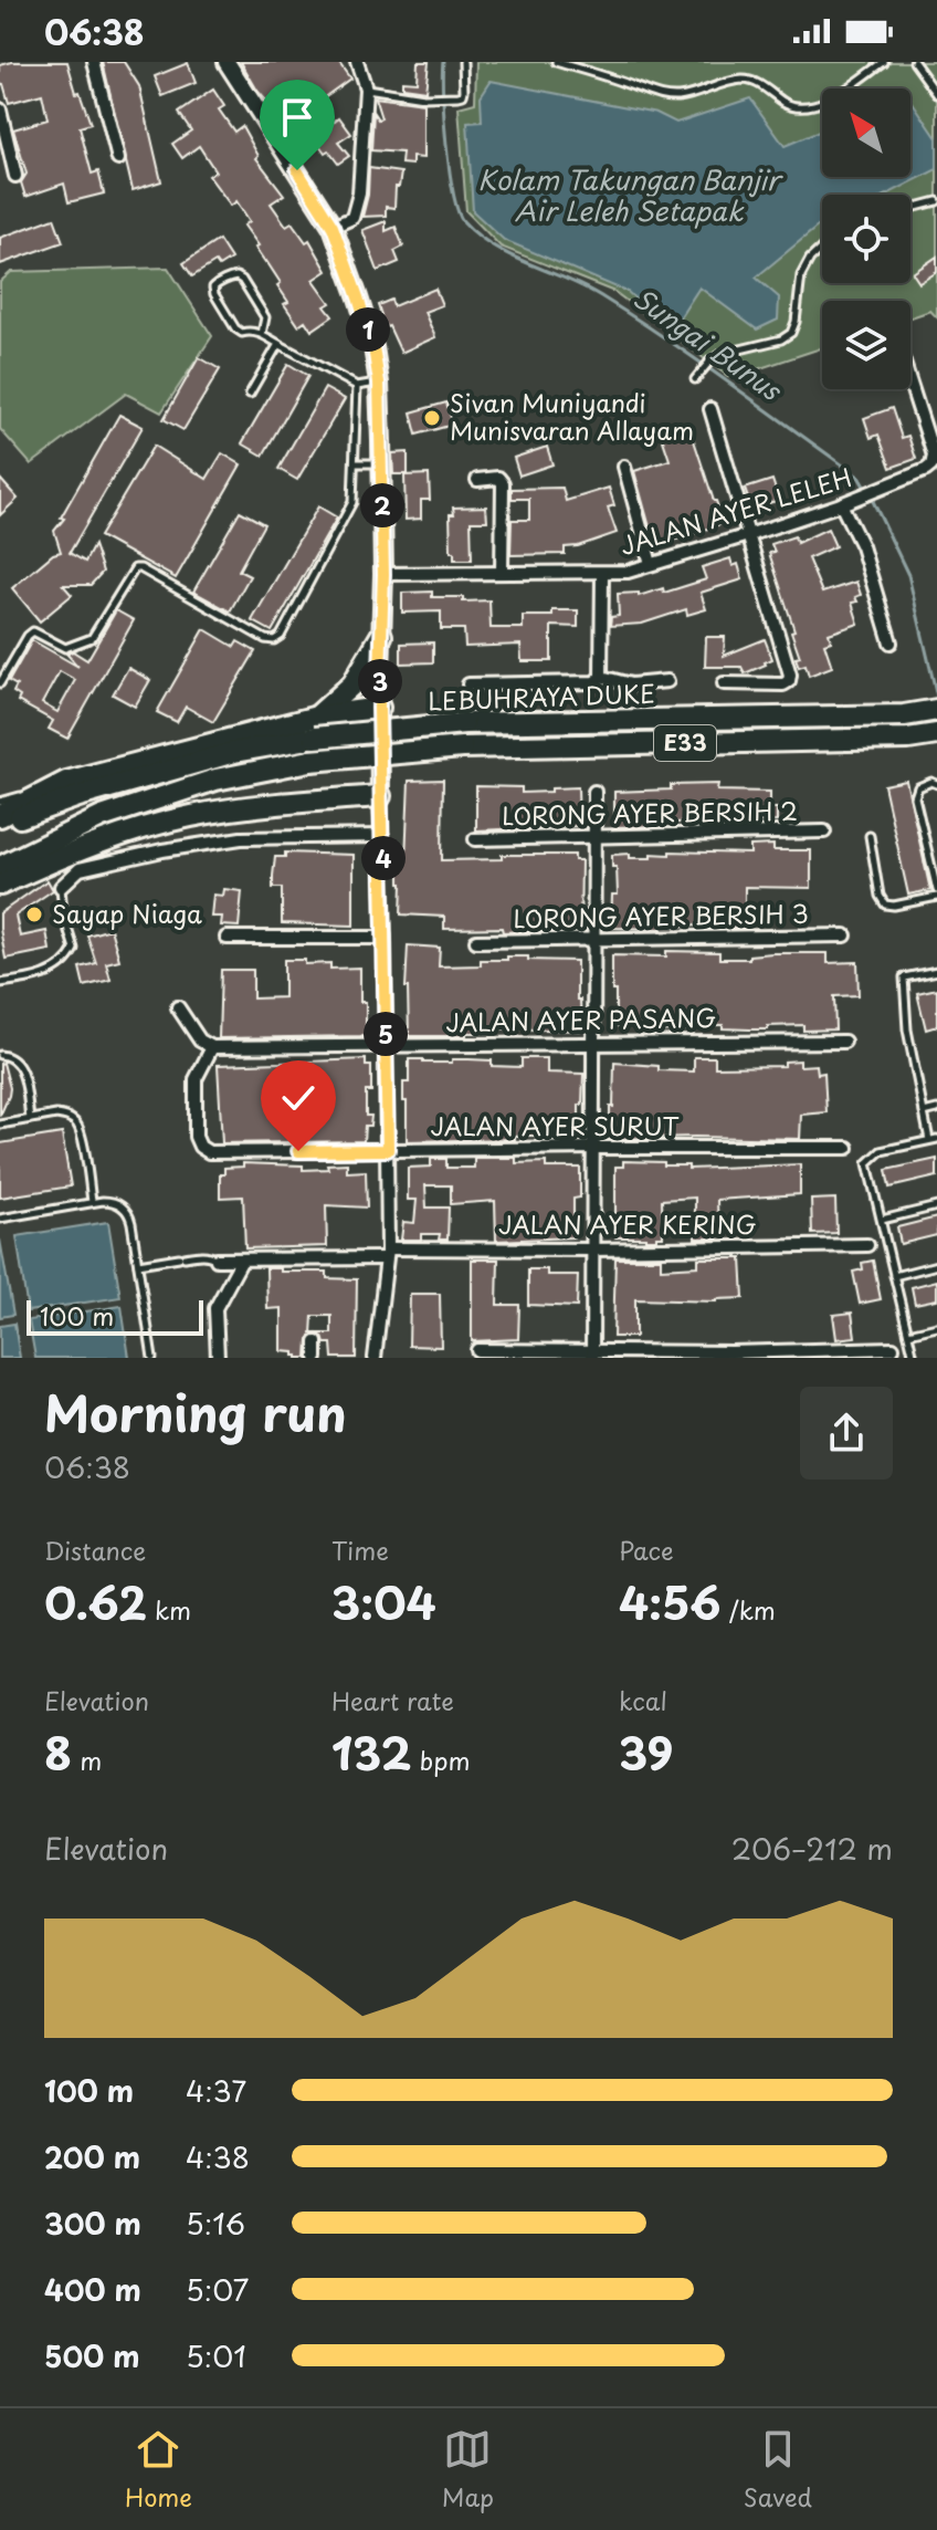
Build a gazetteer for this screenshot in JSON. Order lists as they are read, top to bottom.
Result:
{
  "streets": {
    "highway": ["LEBUHRAYA DUKE", "E33"],
    "street": [
      "JALAN AYER LELEH",
      "LORONG AYER BERSIH 2",
      "LORONG AYER BERSIH 3",
      "JALAN AYER PASANG",
      "JALAN AYER SURUT",
      "JALAN AYER KERING"
    ]
  },
  "crossings": [
    ["JALAN AYER PASANG", "JALAN AYER SURUT"]
  ],
  "water": ["Kolam Takungan Banjir Air Leleh Setapak", "Sungai Bunus"],
  "places": ["Sivan Muniyandi Munisvaran Allayam", "Sayap Niaga"],
  "scale_bar": "100 m",
  "north": "top left",
  "page": {
    "status": "06:38",
    "pins": [
      "1",
      "2",
      "3",
      "4",
      "5"
    ],
    "scale": "100 m",
    "heading": ["Morning run", "06:38"],
    "stats": [
      ["Distance", "0.62 km"],
      ["Time", "3:04"],
      ["Pace", "4:56 /km"],
      ["Elevation", "8 m"],
      ["Heart rate", "132 bpm"],
      ["kcal", "39"]
    ],
    "chart": ["Elevation", "206–212 m"],
    "list": [
      {
        "name": "100 m",
        "note": "4:37"
      },
      {
        "name": "200 m",
        "note": "4:38"
      },
      {
        "name": "300 m",
        "note": "5:16"
      },
      {
        "name": "400 m",
        "note": "5:07"
      },
      {
        "name": "500 m",
        "note": "5:01"
      }
    ],
    "tabs": ["Home", "Map", "Saved"]
  }
}
